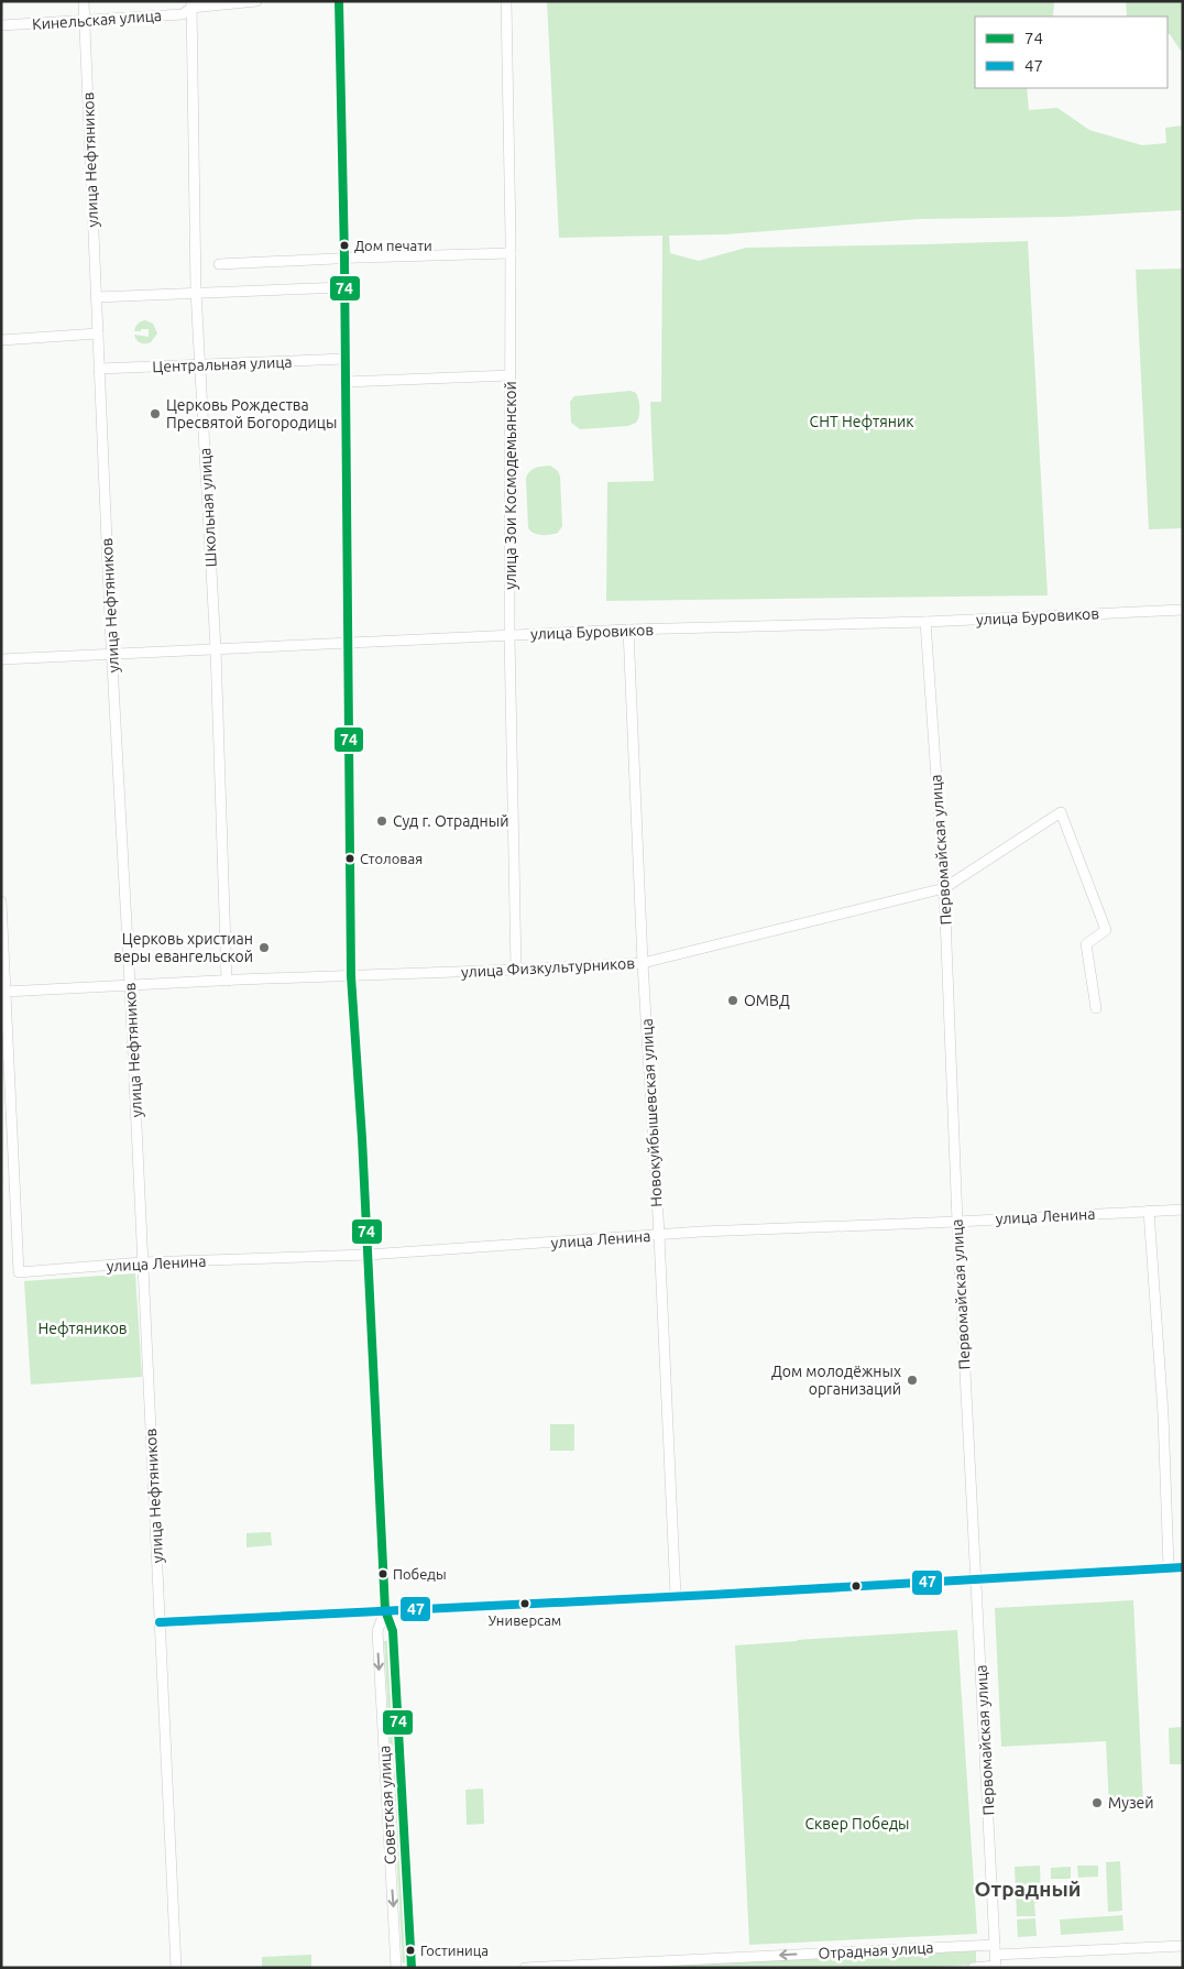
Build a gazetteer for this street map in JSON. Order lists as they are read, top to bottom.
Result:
{
  "streets": {
    "street": [
      "Кинельская улица",
      "улица Нефтяников",
      "Центральная улица",
      "улица Зои Космодемьянской",
      "Школьная улица",
      "улица Буровиков",
      "Первомайская улица",
      "улица Физкультурников",
      "Новокуйбышевская улица",
      "улица Ленина",
      "Советская улица",
      "Отрадная улица"
    ]
  },
  "crossings": [
    ["Кинельская улица", "улица Нефтяников"],
    ["Кинельская улица", "Школьная улица"],
    ["улица Нефтяников", "Центральная улица"],
    ["улица Нефтяников", "улица Буровиков"],
    ["улица Нефтяников", "улица Физкультурников"],
    ["улица Нефтяников", "улица Ленина"],
    ["Центральная улица", "Школьная улица"],
    ["Центральная улица", "Советская улица"],
    ["улица Зои Космодемьянской", "улица Буровиков"],
    ["улица Зои Космодемьянской", "улица Физкультурников"],
    ["Школьная улица", "улица Буровиков"],
    ["Школьная улица", "улица Физкультурников"],
    ["улица Буровиков", "Первомайская улица"],
    ["улица Буровиков", "Новокуйбышевская улица"],
    ["улица Буровиков", "Советская улица"],
    ["Первомайская улица", "улица Физкультурников"],
    ["Первомайская улица", "улица Ленина"],
    ["Первомайская улица", "Отрадная улица"],
    ["улица Физкультурников", "Новокуйбышевская улица"],
    ["улица Физкультурников", "улица Ленина"],
    ["улица Физкультурников", "Советская улица"],
    ["Новокуйбышевская улица", "улица Ленина"],
    ["улица Ленина", "Советская улица"]
  ],
  "one_way": ["Отрадная улица"],
  "districts": ["Отрадный"],
  "parks": ["СНТ Нефтяник", "Нефтяников", "Сквер Победы"],
  "places": [
    "Дом печати",
    "Церковь Рождества Пресвятой Богородицы",
    "Суд г. Отрадный",
    "Столовая",
    "Церковь христиан веры евангельской",
    "ОМВД",
    "Дом молодёжных организаций",
    "Победы",
    "Универсам",
    "Музей",
    "Гостиница"
  ],
  "lines": ["transit line 74", "transit line 47"],
  "legend": ["74", "47"]
}
